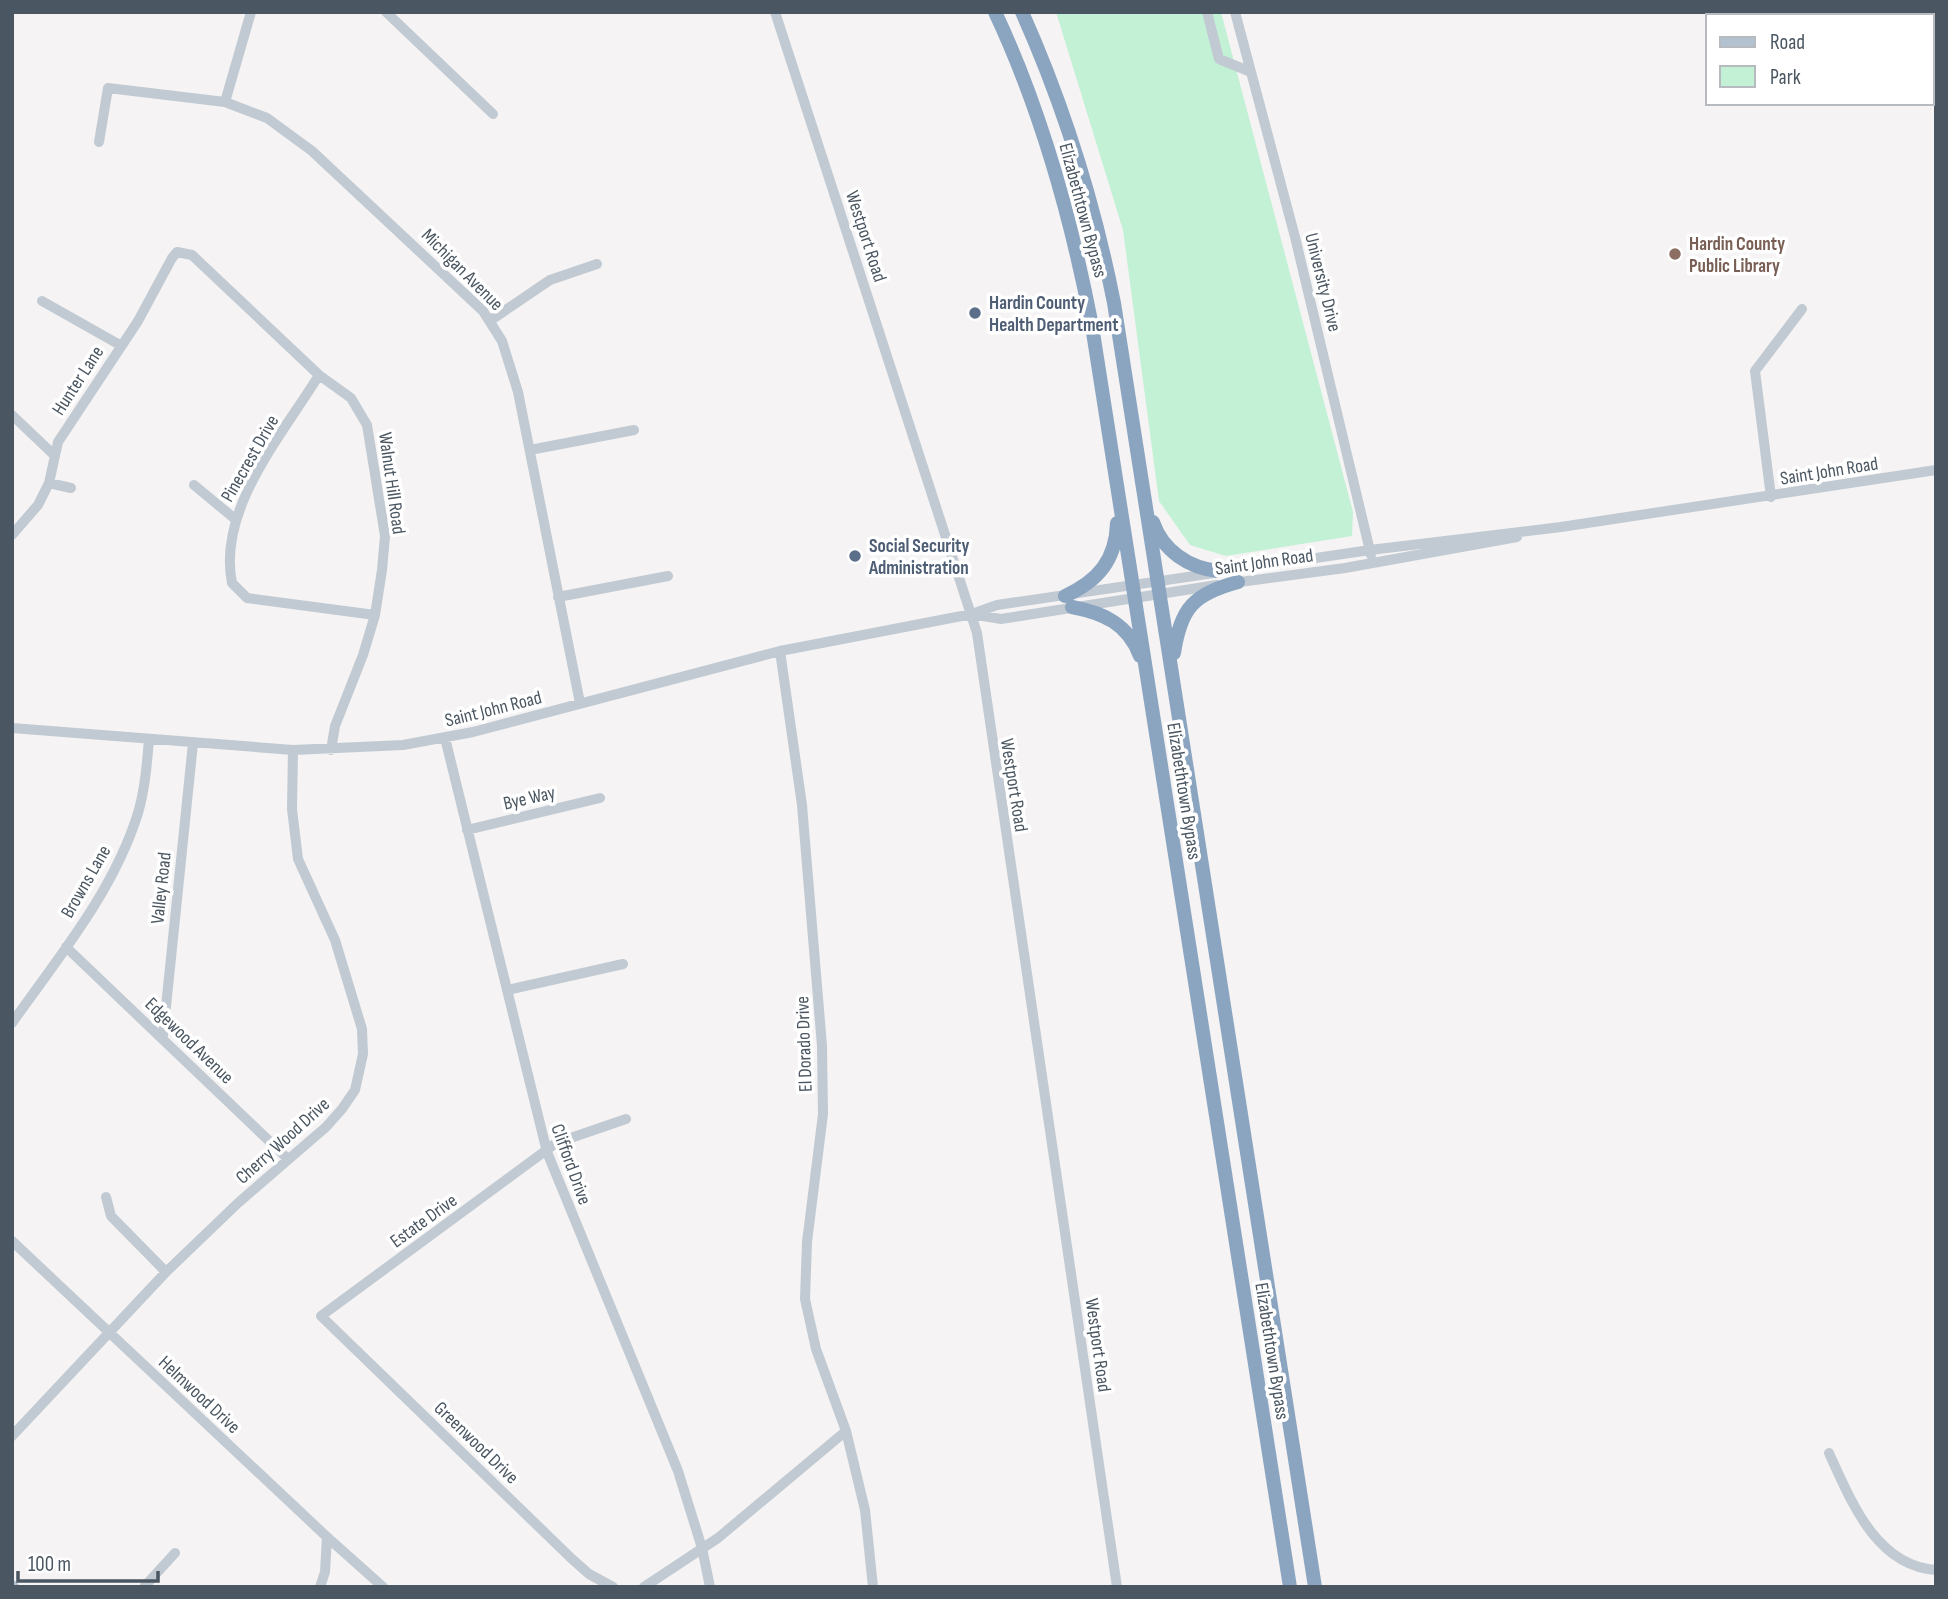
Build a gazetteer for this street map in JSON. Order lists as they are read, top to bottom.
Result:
{
  "streets": {
    "highway": ["Elizabethtown Bypass"],
    "street": [
      "Westport Road",
      "Michigan Avenue",
      "University Drive",
      "Hunter Lane",
      "Pinecrest Drive",
      "Saint John Road",
      "Walnut Hill Road",
      "Bye Way",
      "Browns Lane",
      "Valley Road",
      "Edgewood Avenue",
      "El Dorado Drive",
      "Cherry Wood Drive",
      "Clifford Drive",
      "Estate Drive",
      "Helmwood Drive",
      "Greenwood Drive"
    ]
  },
  "crossings": [
    ["Elizabethtown Bypass", "Saint John Road"],
    ["Westport Road", "Saint John Road"],
    ["Michigan Avenue", "Saint John Road"],
    ["University Drive", "Saint John Road"],
    ["Hunter Lane", "Walnut Hill Road"],
    ["Pinecrest Drive", "Walnut Hill Road"],
    ["Saint John Road", "Walnut Hill Road"],
    ["Saint John Road", "Browns Lane"],
    ["Saint John Road", "Valley Road"],
    ["Saint John Road", "El Dorado Drive"],
    ["Saint John Road", "Cherry Wood Drive"],
    ["Saint John Road", "Clifford Drive"],
    ["Bye Way", "Clifford Drive"],
    ["Browns Lane", "Edgewood Avenue"],
    ["Valley Road", "Edgewood Avenue"],
    ["Edgewood Avenue", "Cherry Wood Drive"],
    ["Cherry Wood Drive", "Helmwood Drive"],
    ["Clifford Drive", "Estate Drive"],
    ["Estate Drive", "Greenwood Drive"]
  ],
  "places": ["Hardin County Public Library", "Hardin County Health Department", "Social Security Administration"],
  "legend": ["Road", "Park"],
  "scale_bar": "100 m"
}
